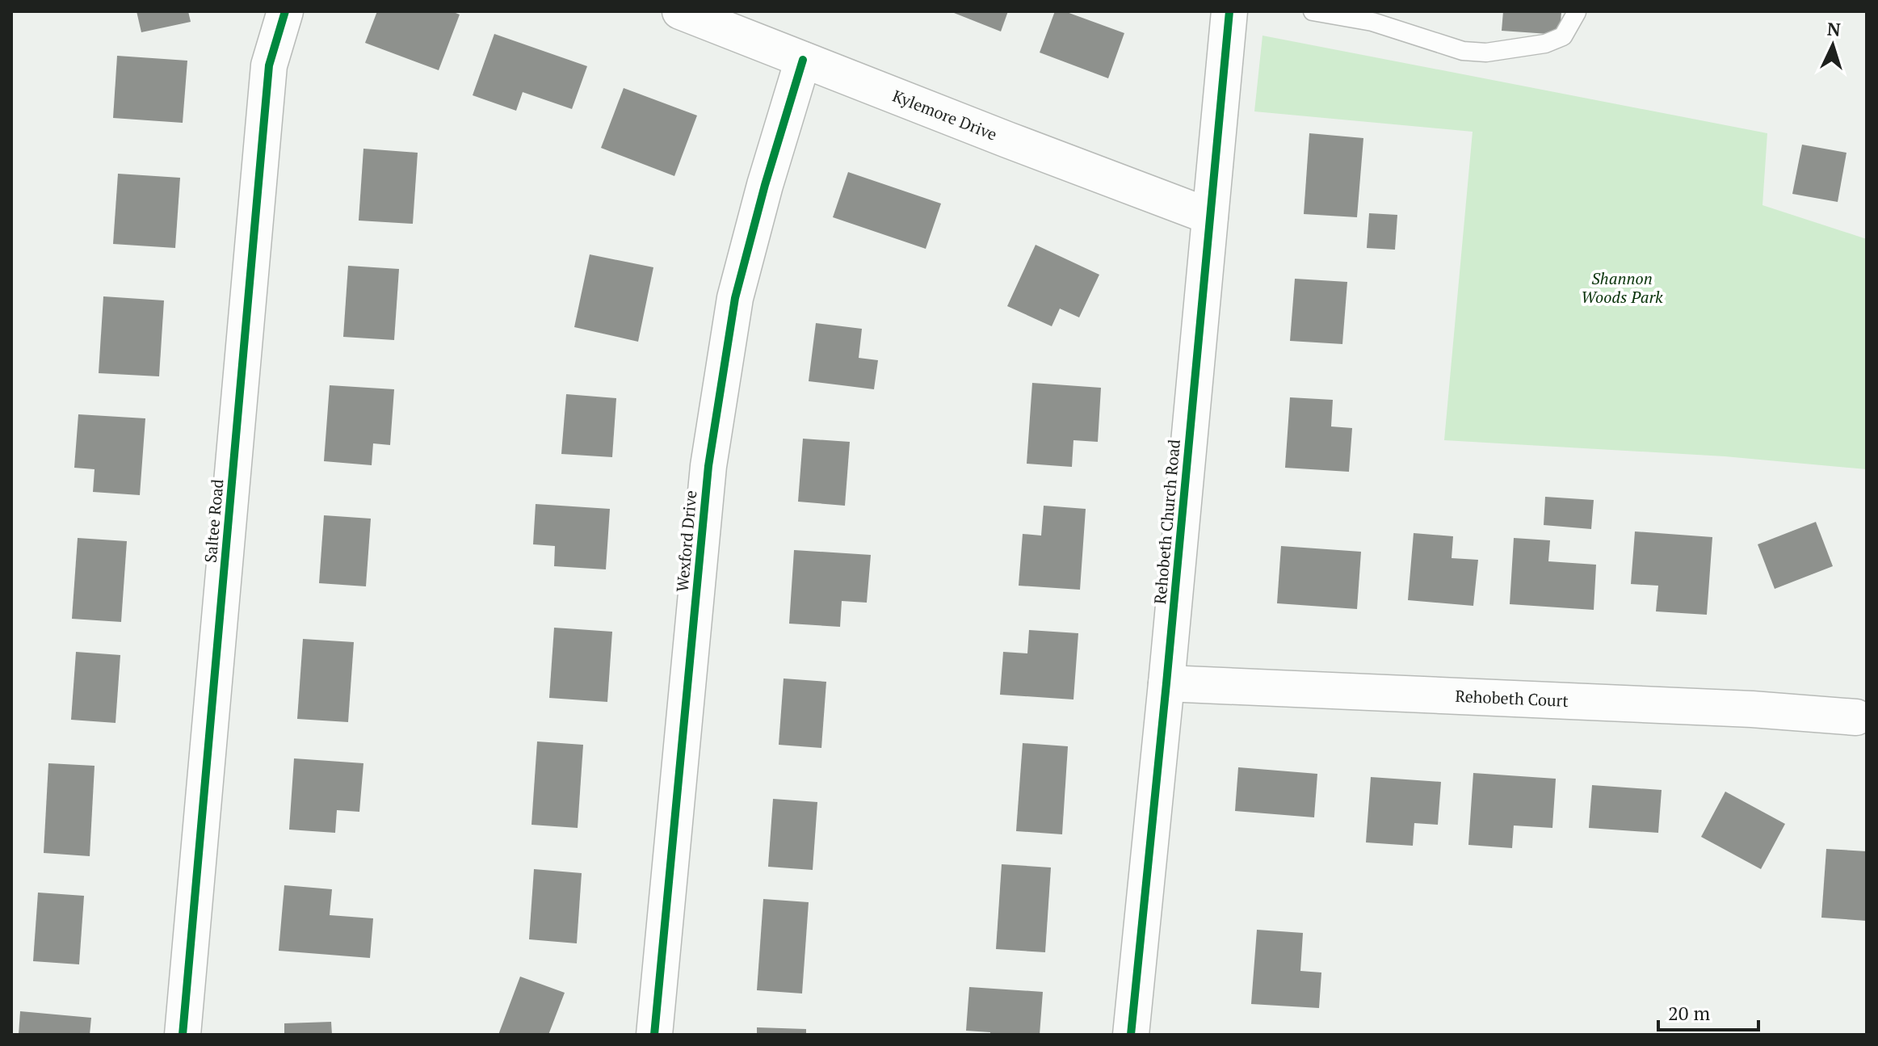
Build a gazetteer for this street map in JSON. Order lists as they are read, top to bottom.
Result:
{
  "streets": {
    "street": [
      "Kylemore Drive",
      "Saltee Road",
      "Rehobeth Church Road",
      "Wexford Drive",
      "Rehobeth Court"
    ]
  },
  "crossings": [
    ["Kylemore Drive", "Rehobeth Church Road"],
    ["Kylemore Drive", "Wexford Drive"],
    ["Rehobeth Church Road", "Rehobeth Court"]
  ],
  "parks": ["Shannon Woods Park"],
  "scale_bar": "20 m",
  "north": "top"
}
